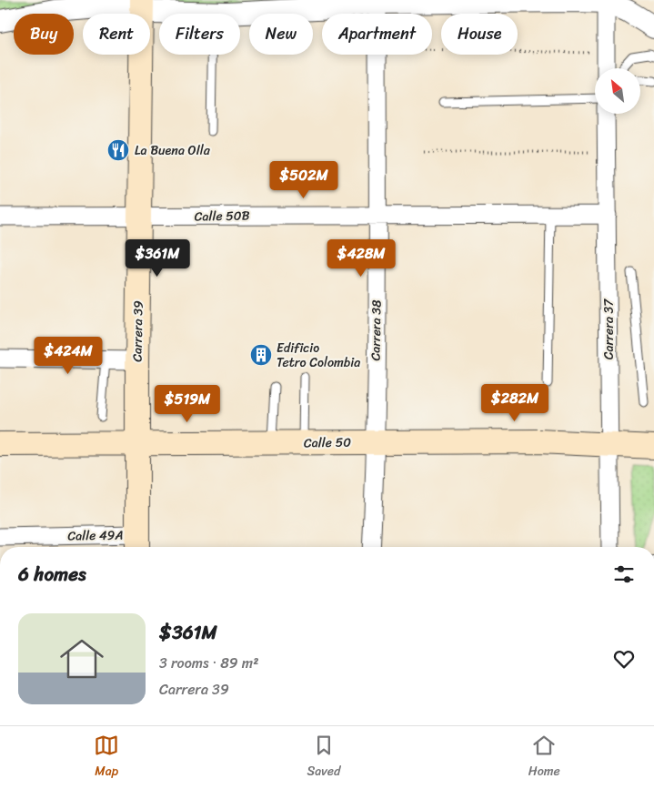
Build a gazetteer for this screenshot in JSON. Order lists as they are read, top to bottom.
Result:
{
  "streets": {
    "main road": ["Carrera 39", "Calle 50"],
    "street": [
      "Calle 50B",
      "Carrera 37",
      "Carrera 38",
      "Calle 49A"
    ]
  },
  "crossings": [
    ["Calle 50B", "Carrera 37"],
    ["Calle 50B", "Carrera 38"],
    ["Calle 50B", "Carrera 39"],
    ["Carrera 37", "Calle 50"],
    ["Carrera 38", "Calle 50"],
    ["Carrera 39", "Calle 50"],
    ["Carrera 39", "Calle 49A"]
  ],
  "places": {
    "restaurant": ["La Buena Olla"],
    "building": ["Edificio Tetro Colombia"]
  },
  "north": "top left",
  "page": {
    "chip": [
      "Buy",
      "Rent",
      "Filters",
      "New",
      "Apartment",
      "House"
    ],
    "price": [
      "$502M",
      "$361M",
      "$428M",
      "$424M",
      "$282M",
      "$519M"
    ],
    "heading": "6 homes",
    "list": [
      {
        "name": "$361M",
        "note": "3 rooms · 89 m² · Carrera 39"
      }
    ],
    "tabs": ["Map", "Saved", "Home"]
  }
}
